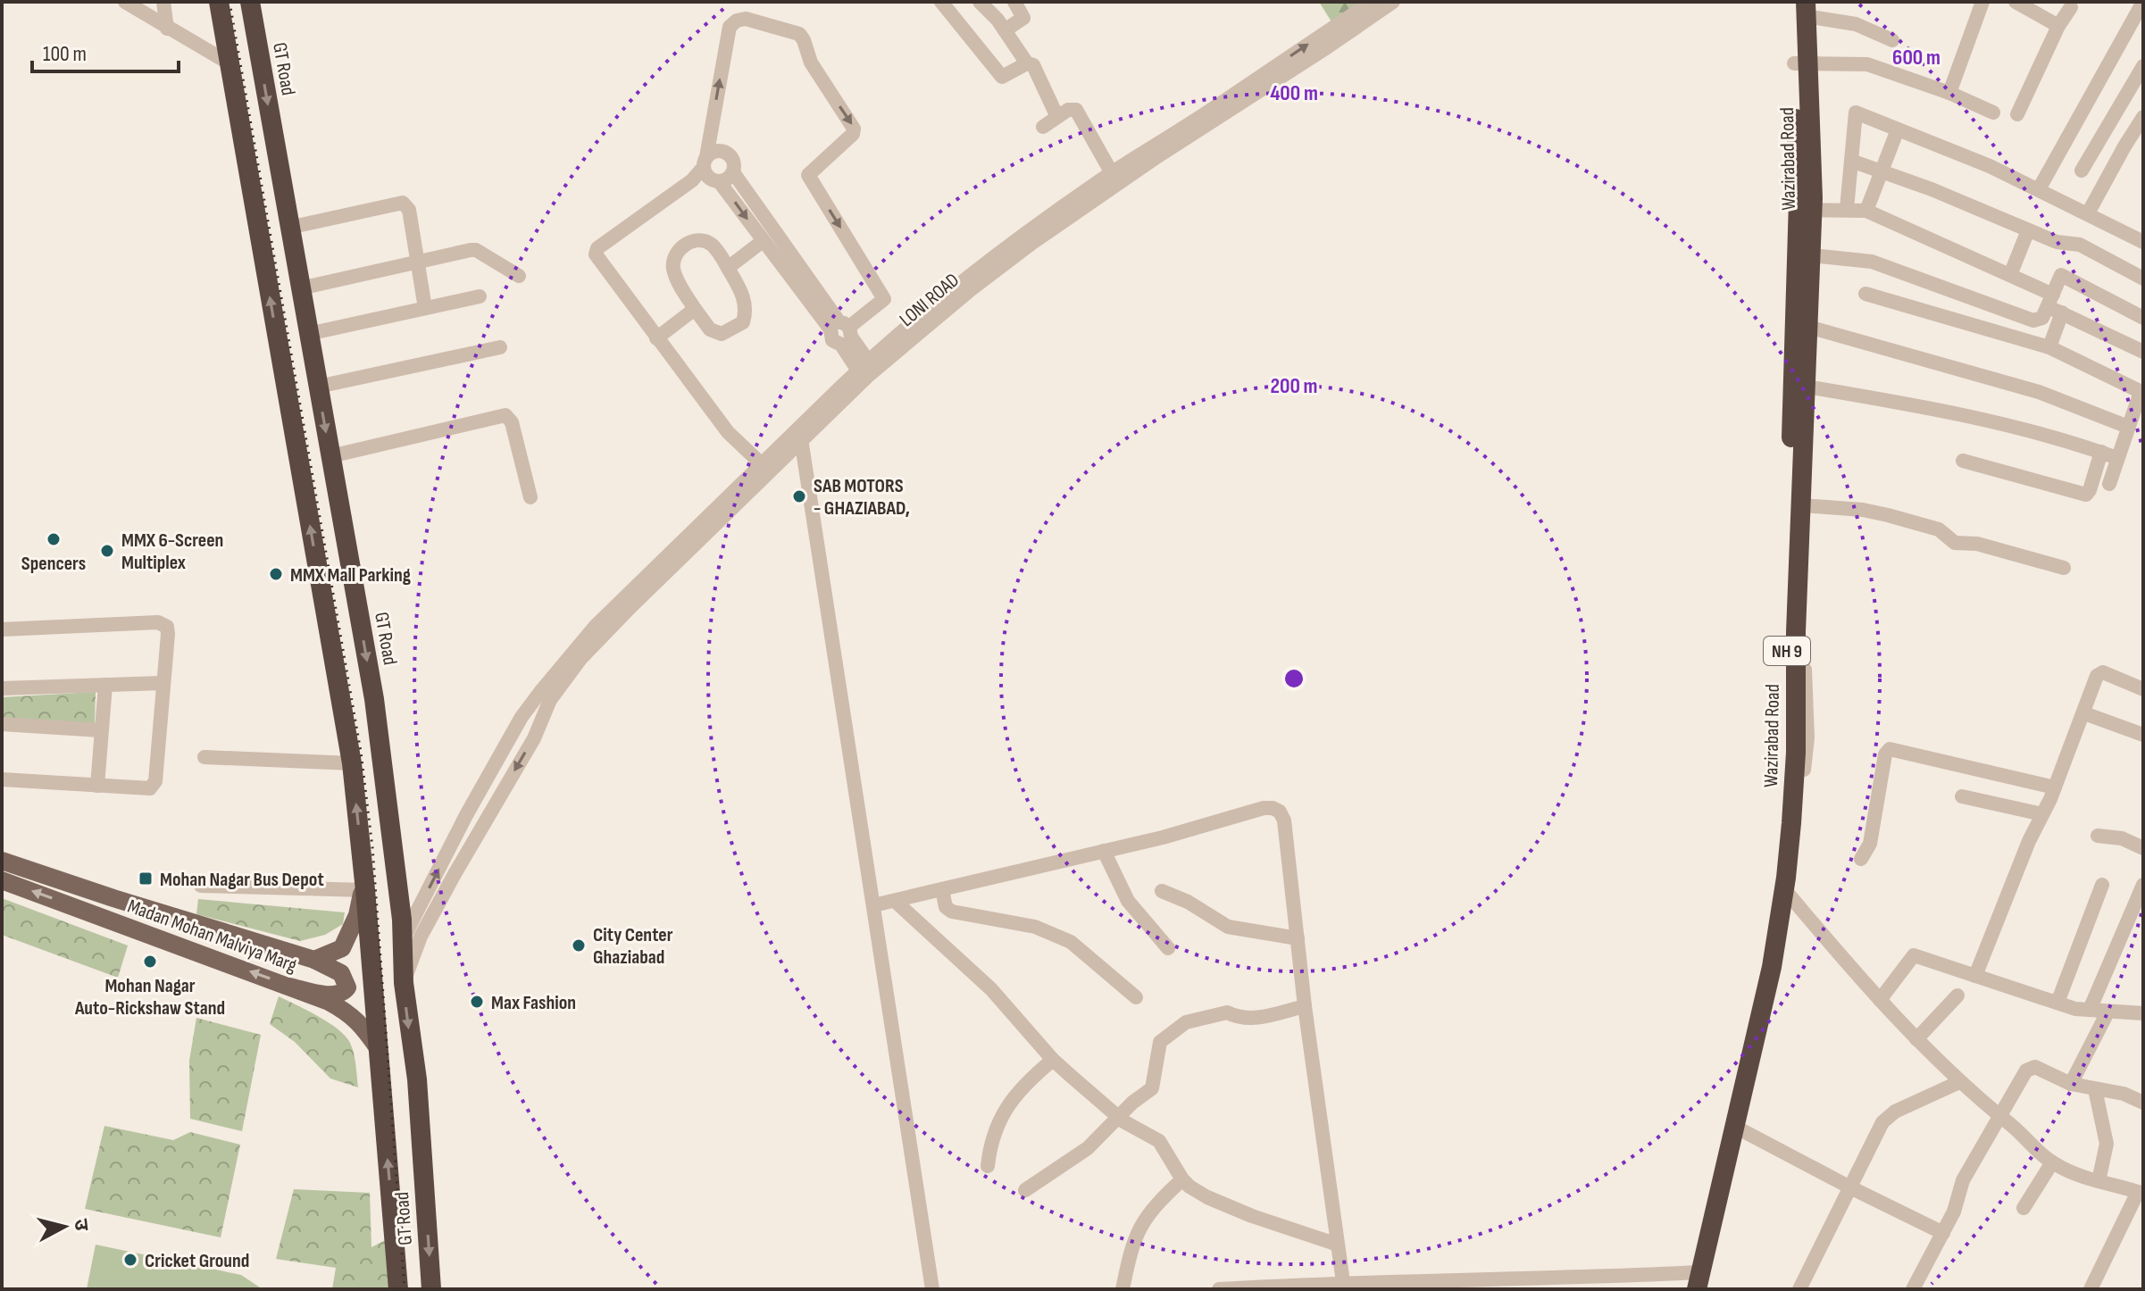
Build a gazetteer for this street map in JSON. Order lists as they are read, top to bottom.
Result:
{
  "streets": {
    "highway": ["GT Road", "Wazirabad Road", "NH 9"],
    "main road": ["Madan Mohan Malviya Marg"],
    "street": ["LONI ROAD"]
  },
  "crossings": [
    ["GT Road", "Madan Mohan Malviya Marg"]
  ],
  "places": {
    "other": [
      "SAB MOTORS - GHAZIABAD,",
      "Spencers",
      "MMX 6-Screen Multiplex",
      "MMX Mall Parking",
      "City Center Ghaziabad",
      "Mohan Nagar Auto-Rickshaw Stand",
      "Max Fashion",
      "Cricket Ground"
    ],
    "transit": ["Mohan Nagar Bus Depot"]
  },
  "scale_bar": "100 m",
  "north": "right",
  "rings": ["600 m", "400 m", "200 m"]
}
